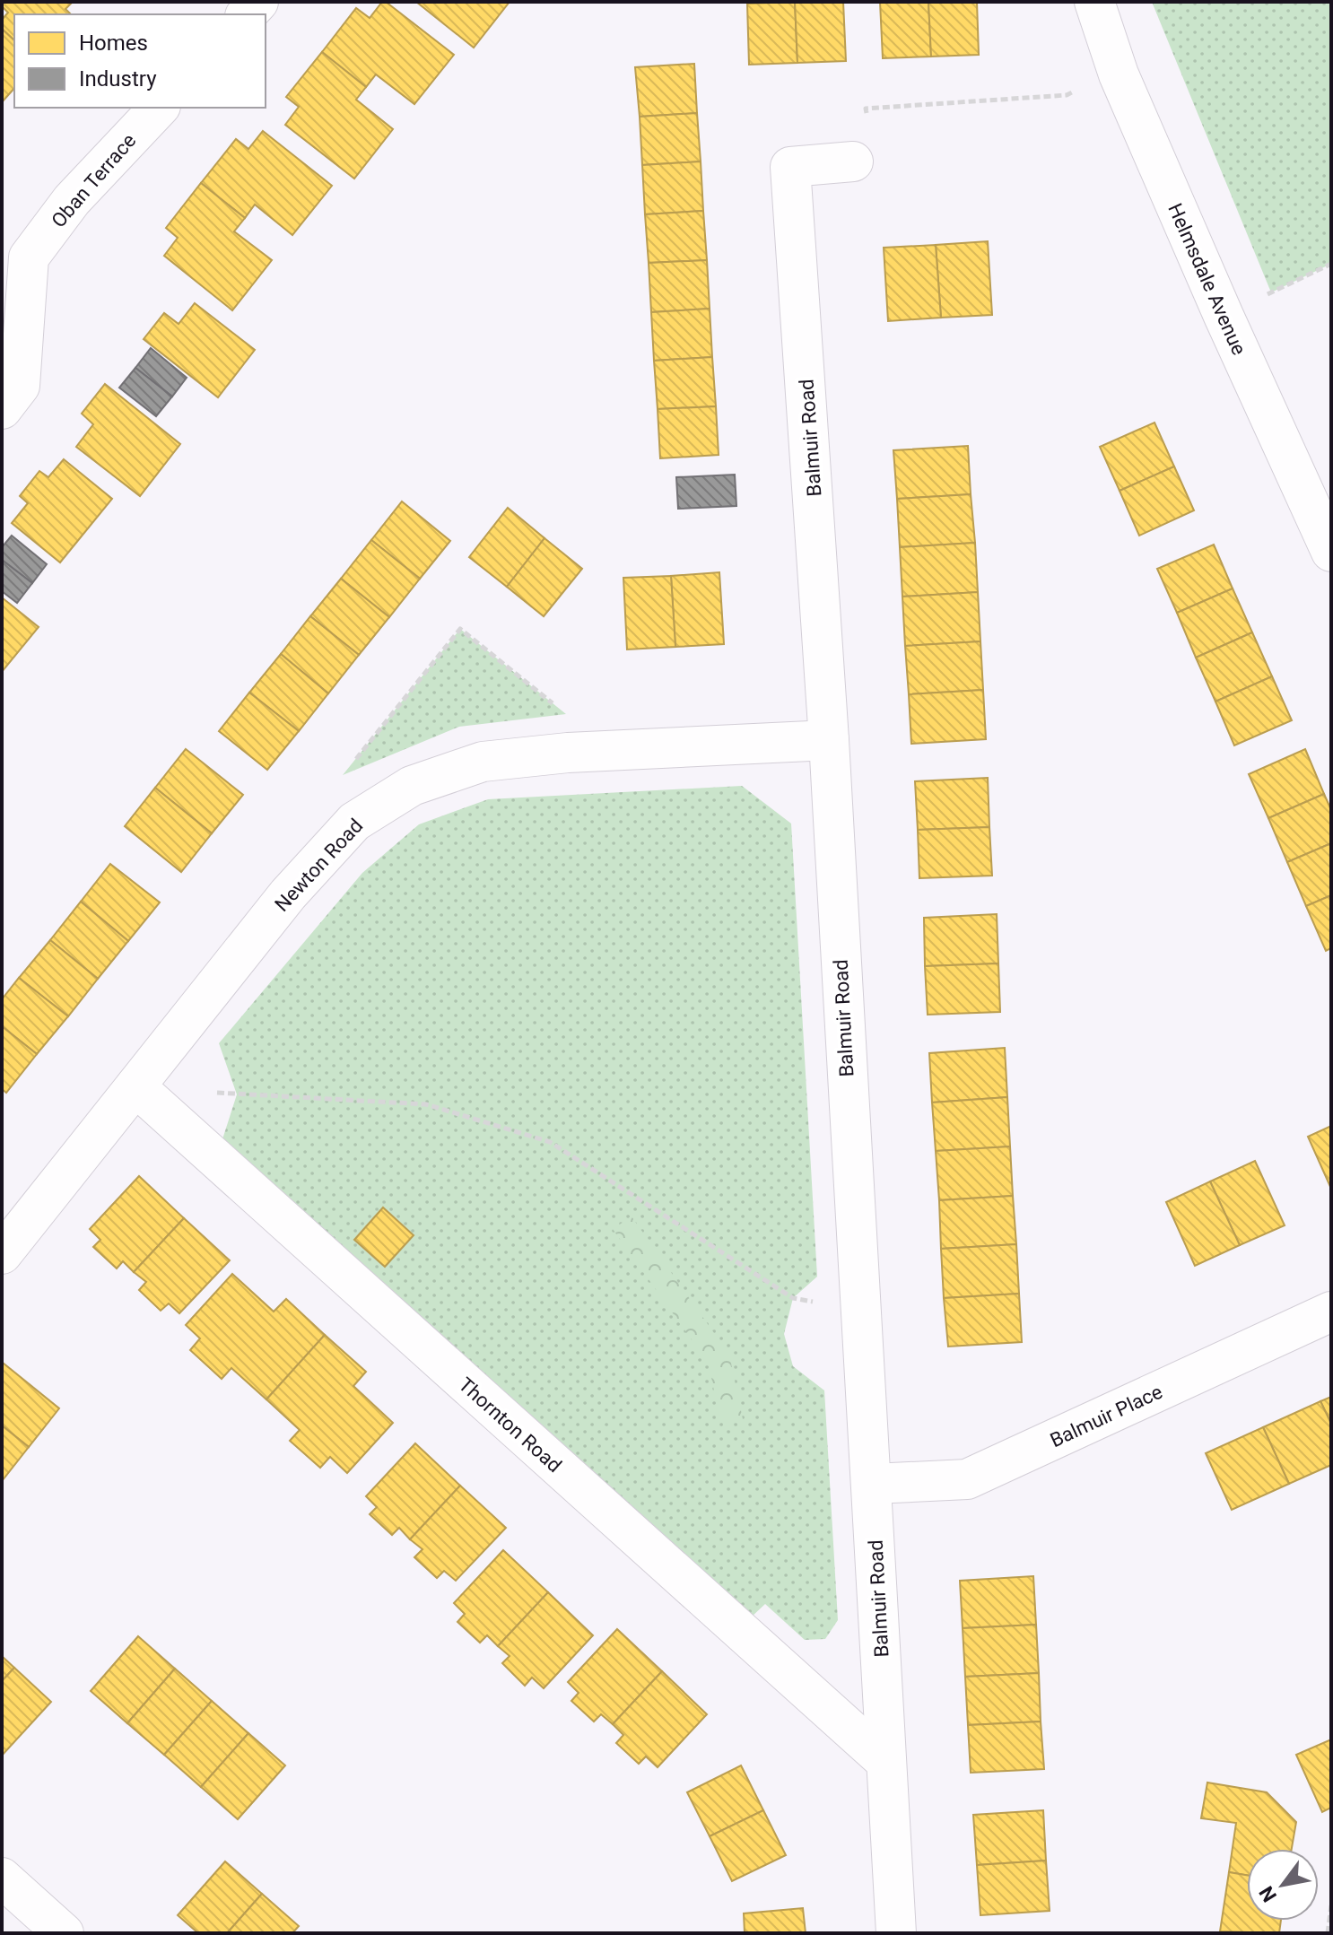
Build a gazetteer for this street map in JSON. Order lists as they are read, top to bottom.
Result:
{
  "streets": {
    "street": [
      "Oban Terrace",
      "Helmsdale Avenue",
      "Balmuir Road",
      "Newton Road",
      "Balmuir Place",
      "Thornton Road"
    ]
  },
  "crossings": [
    ["Balmuir Road", "Newton Road"],
    ["Balmuir Road", "Balmuir Place"],
    ["Balmuir Road", "Thornton Road"],
    ["Newton Road", "Thornton Road"]
  ],
  "legend": ["Homes", "Industry"],
  "north": "bottom left"
}
